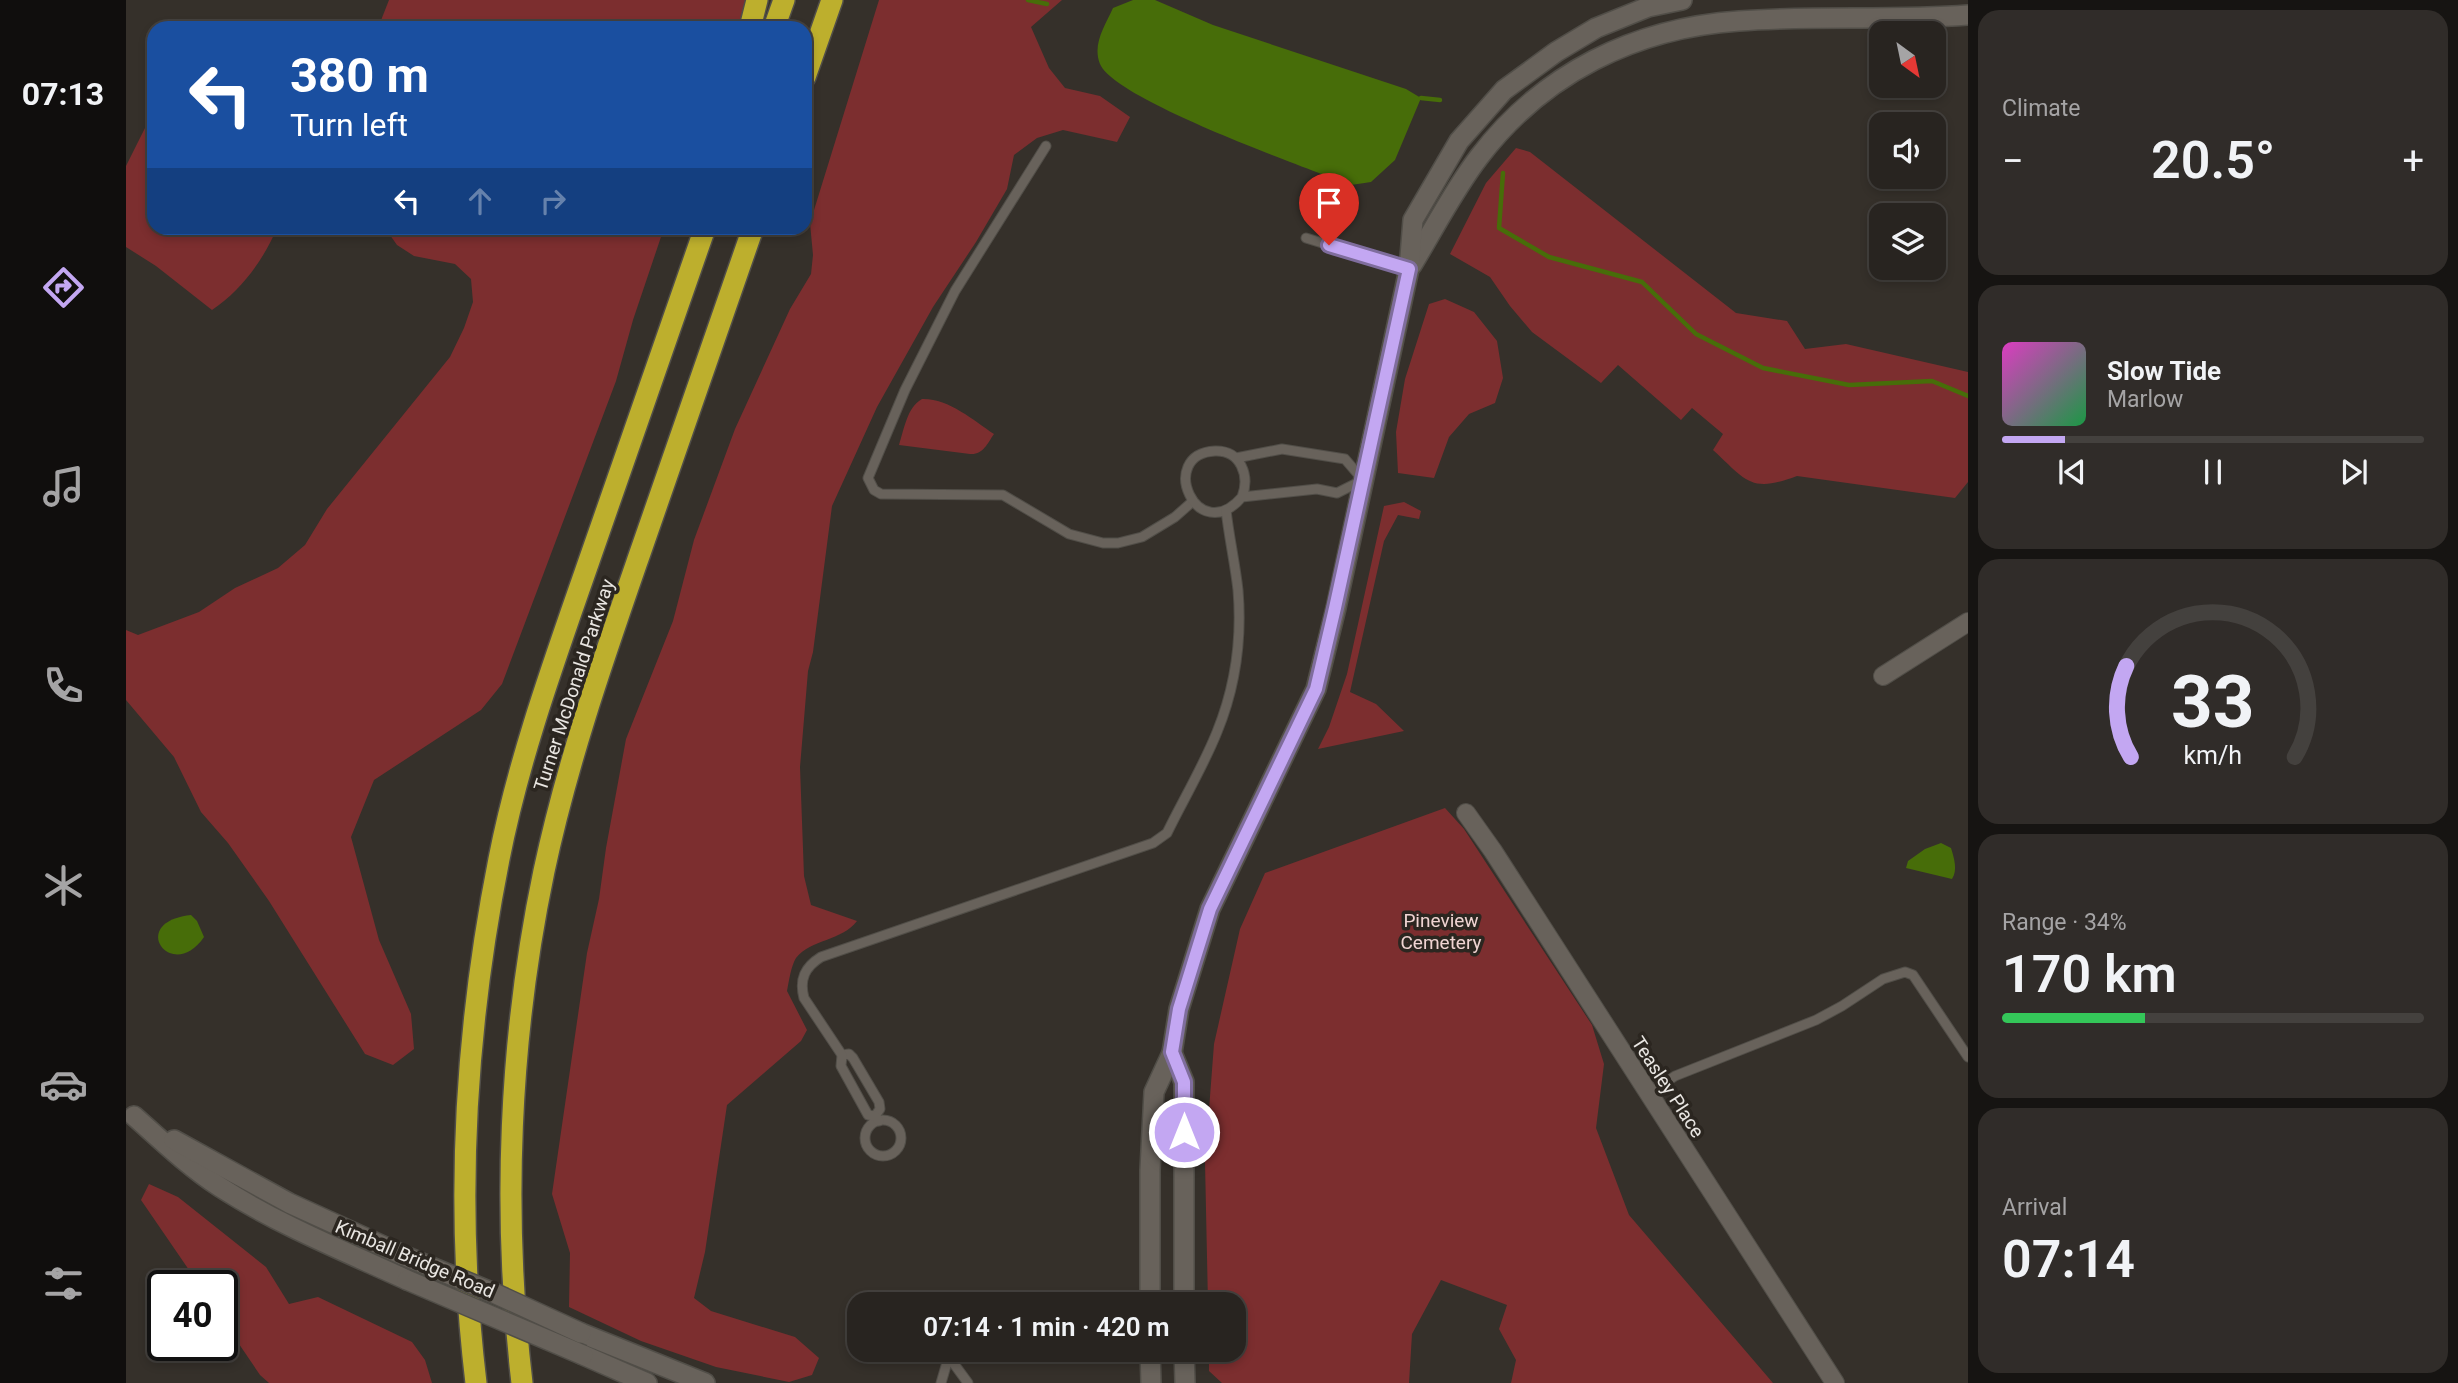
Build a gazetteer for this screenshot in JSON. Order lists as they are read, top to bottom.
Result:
{
  "streets": {
    "highway": ["Turner McDonald Parkway"],
    "street": ["Teasley Place", "Kimball Bridge Road"]
  },
  "parks": ["Pineview Cemetery"],
  "north": "bottom right",
  "page": {
    "tabs": "07:13",
    "tile": [
      "Climate",
      ["Range · 34%", "170 km"],
      ["Arrival", "07:14"]
    ],
    "turn": ["380 m", "Turn left"],
    "heat": ["−", "20.5°", "+"],
    "song": ["Slow Tide", "Marlow"],
    "limit": "40",
    "trip": "07:14 · 1 min · 420 m",
    "gauge": ["33", "km/h"]
  }
}
